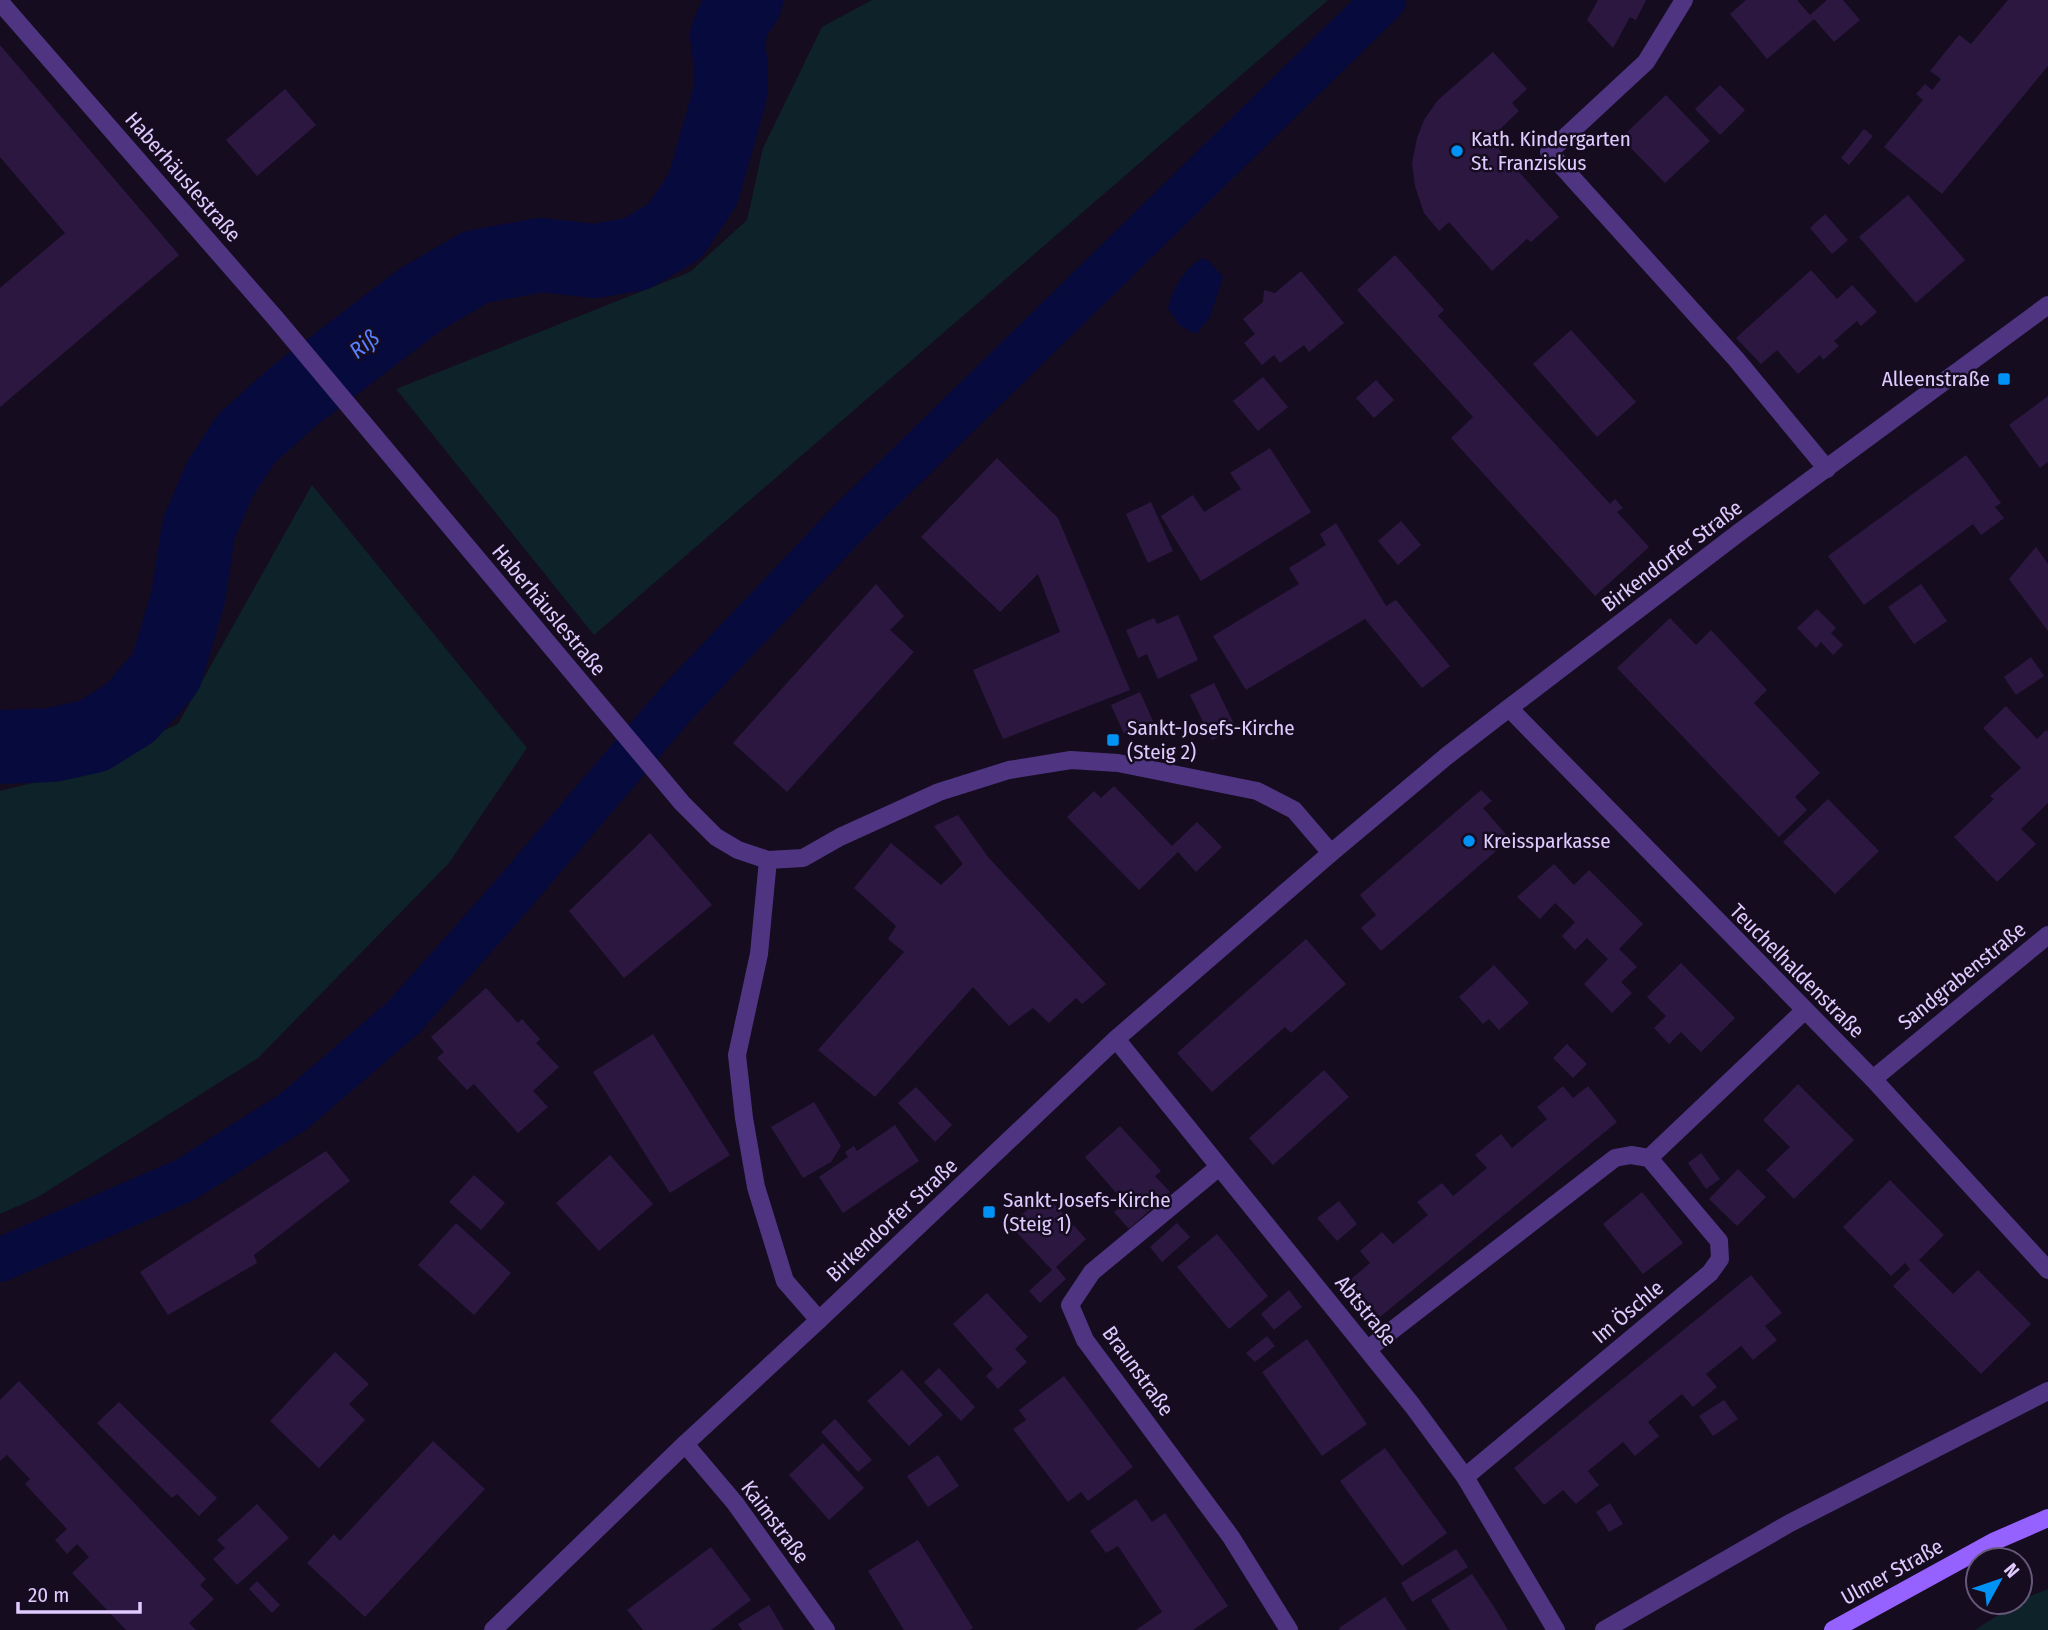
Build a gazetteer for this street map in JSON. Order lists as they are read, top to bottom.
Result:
{
  "streets": {
    "main road": ["Ulmer Straße"],
    "street": [
      "Haberhäuslestraße",
      "Birkendorfer Straße",
      "Teuchelhaldenstraße",
      "Sandgrabenstraße",
      "Abtstraße",
      "Im Öschle",
      "Braunstraße",
      "Kaimstraße"
    ]
  },
  "crossings": [
    ["Birkendorfer Straße", "Teuchelhaldenstraße"],
    ["Birkendorfer Straße", "Abtstraße"],
    ["Birkendorfer Straße", "Kaimstraße"],
    ["Teuchelhaldenstraße", "Sandgrabenstraße"],
    ["Abtstraße", "Im Öschle"],
    ["Abtstraße", "Braunstraße"]
  ],
  "water": ["Riß"],
  "places": {
    "other": ["Kath. Kindergarten St. Franziskus", "Kreissparkasse"],
    "transit": ["Alleenstraße", "Sankt-Josefs-Kirche (Steig 2)", "Sankt-Josefs-Kirche (Steig 1)"]
  },
  "scale_bar": "20 m",
  "north": "top right"
}
